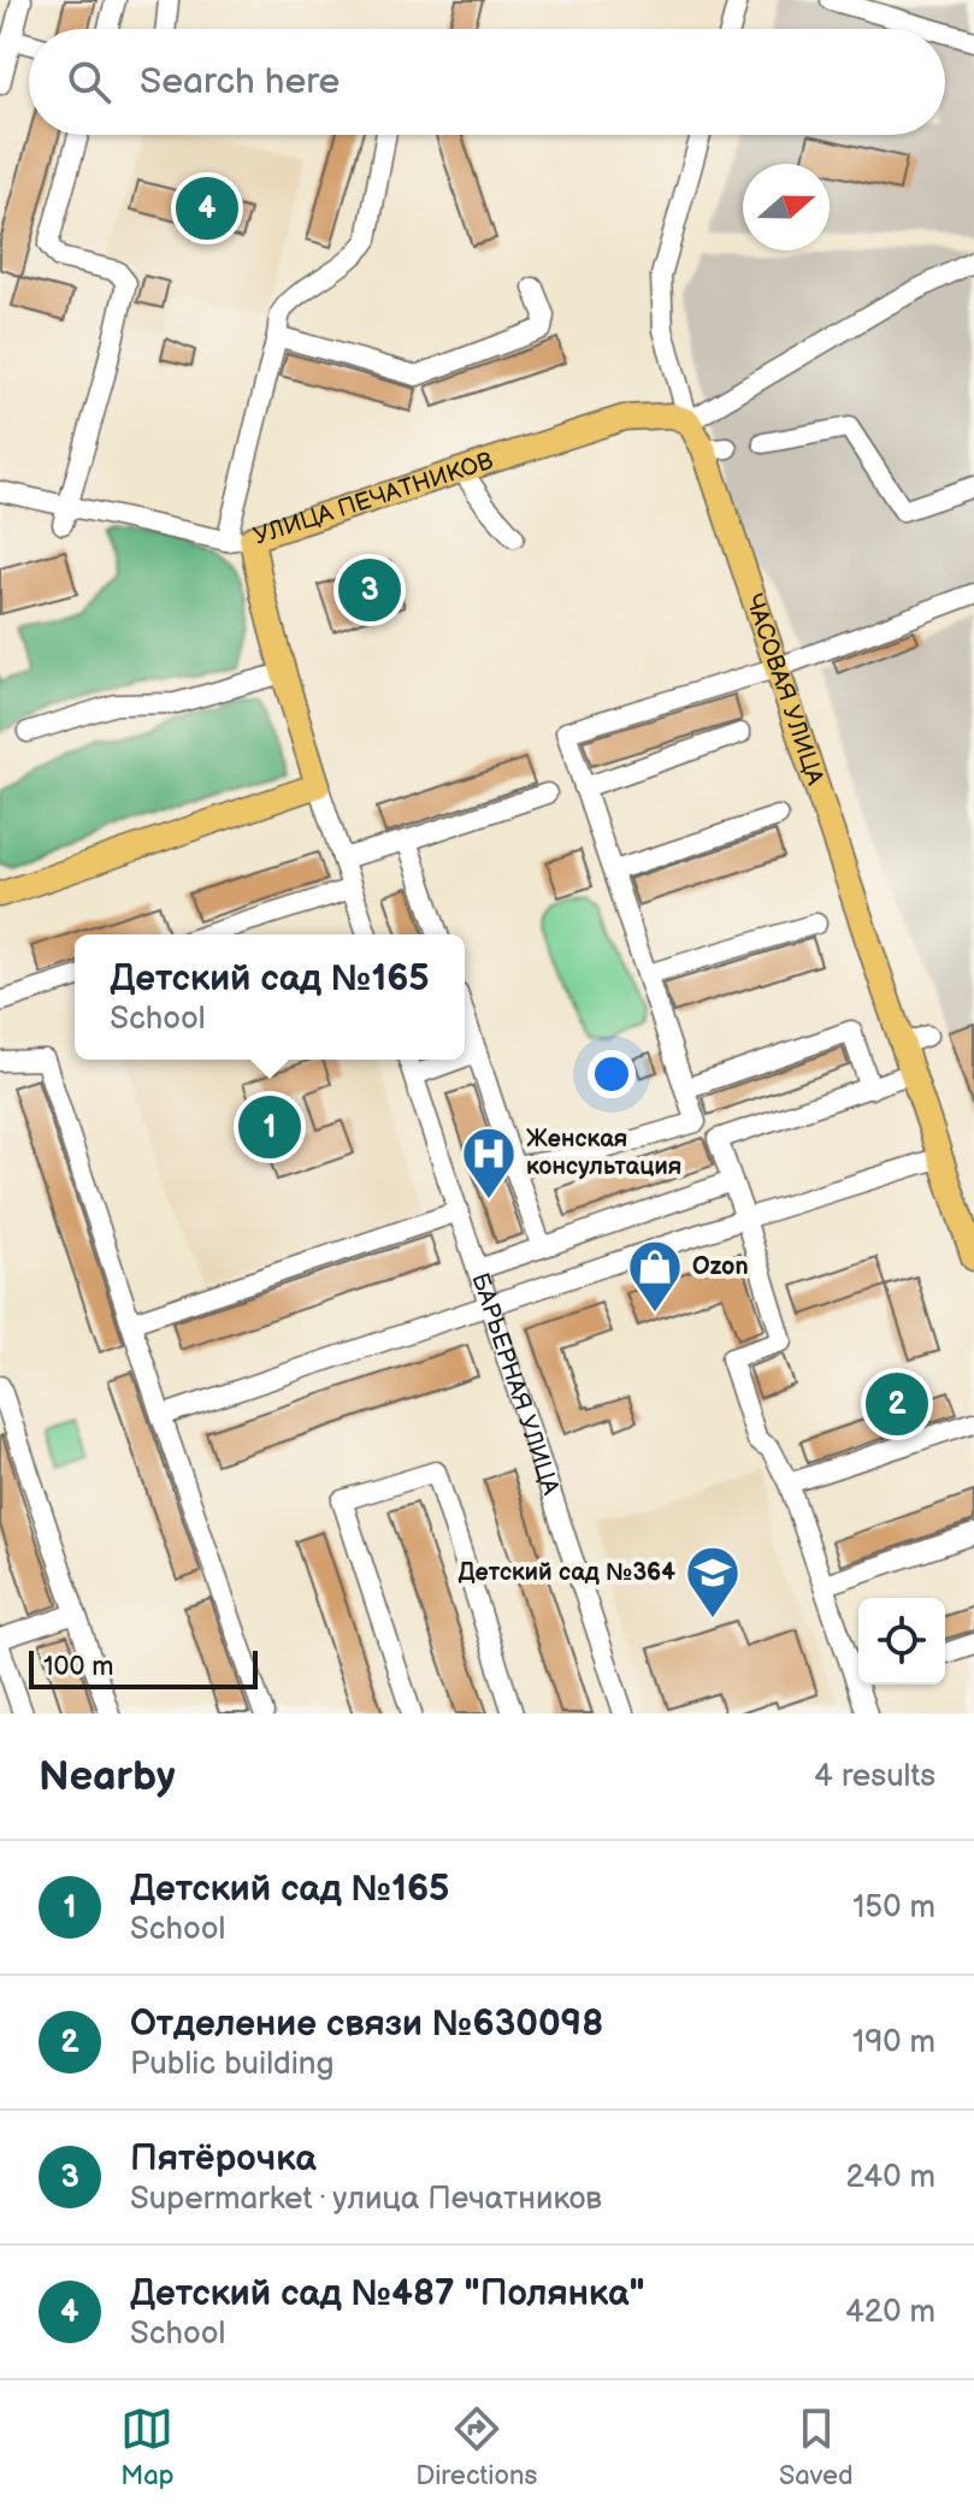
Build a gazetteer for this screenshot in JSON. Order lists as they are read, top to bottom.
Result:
{
  "streets": {
    "main road": ["УЛИЦА ПЕЧАТНИКОВ", "ЧАСОВАЯ УЛИЦА"],
    "street": ["БАРЬЕРНАЯ УЛИЦА"]
  },
  "crossings": [
    ["УЛИЦА ПЕЧАТНИКОВ", "ЧАСОВАЯ УЛИЦА"]
  ],
  "places": {
    "hospital": ["Женская консультация"],
    "shop": ["Ozon"],
    "school or university": ["Детский сад №364"]
  },
  "scale_bar": "100 m",
  "north": "right",
  "page": {
    "search": "Search here",
    "pins": [
      "4",
      "3",
      "1",
      "2"
    ],
    "popup": ["Детский сад №165", "School"],
    "scale": "100 m",
    "heading": ["Nearby", "4 results"],
    "list": [
      {
        "mark": "1",
        "name": "Детский сад №165",
        "note": "School",
        "value": "150 m"
      },
      {
        "mark": "2",
        "name": "Отделение связи №630098",
        "note": "Public building",
        "value": "190 m"
      },
      {
        "mark": "3",
        "name": "Пятёрочка",
        "note": "Supermarket · улица Печатников",
        "value": "240 m"
      },
      {
        "mark": "4",
        "name": "Детский сад №487 \"Полянка\"",
        "note": "School",
        "value": "420 m"
      }
    ],
    "nav": ["Map", "Directions", "Saved"]
  }
}
